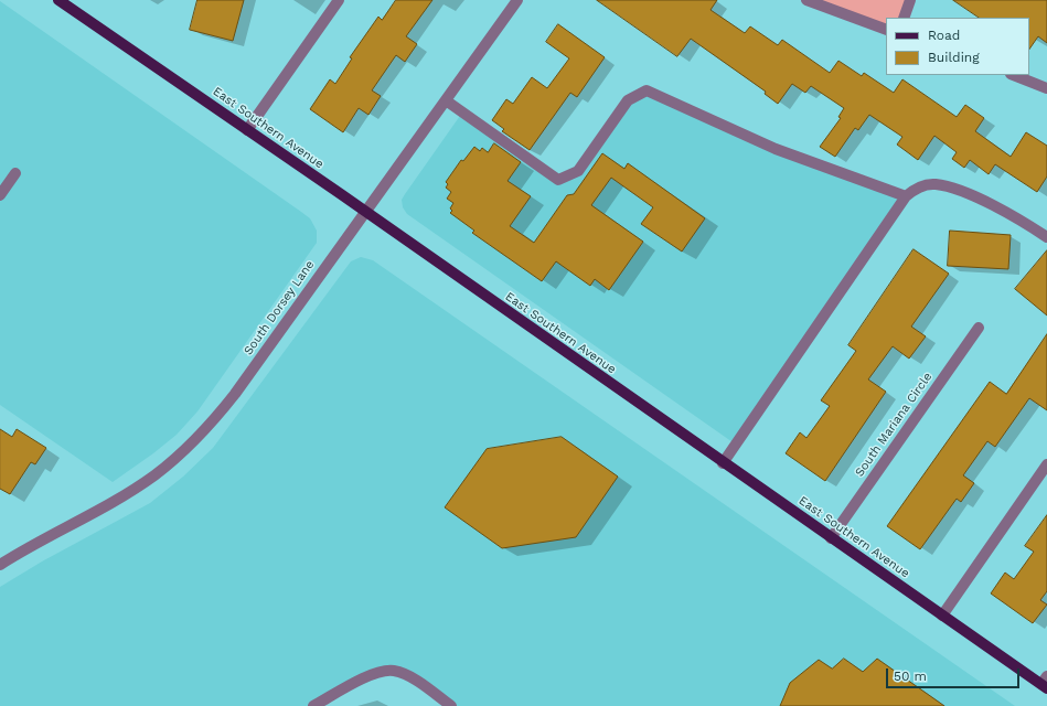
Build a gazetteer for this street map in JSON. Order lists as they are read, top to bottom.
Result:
{
  "streets": {
    "main road": ["East Southern Avenue"],
    "street": ["South Dorsey Lane", "South Mariana Circle"]
  },
  "crossings": [
    ["East Southern Avenue", "South Dorsey Lane"],
    ["East Southern Avenue", "South Mariana Circle"]
  ],
  "legend": ["Road", "Building"],
  "scale_bar": "50 m"
}
